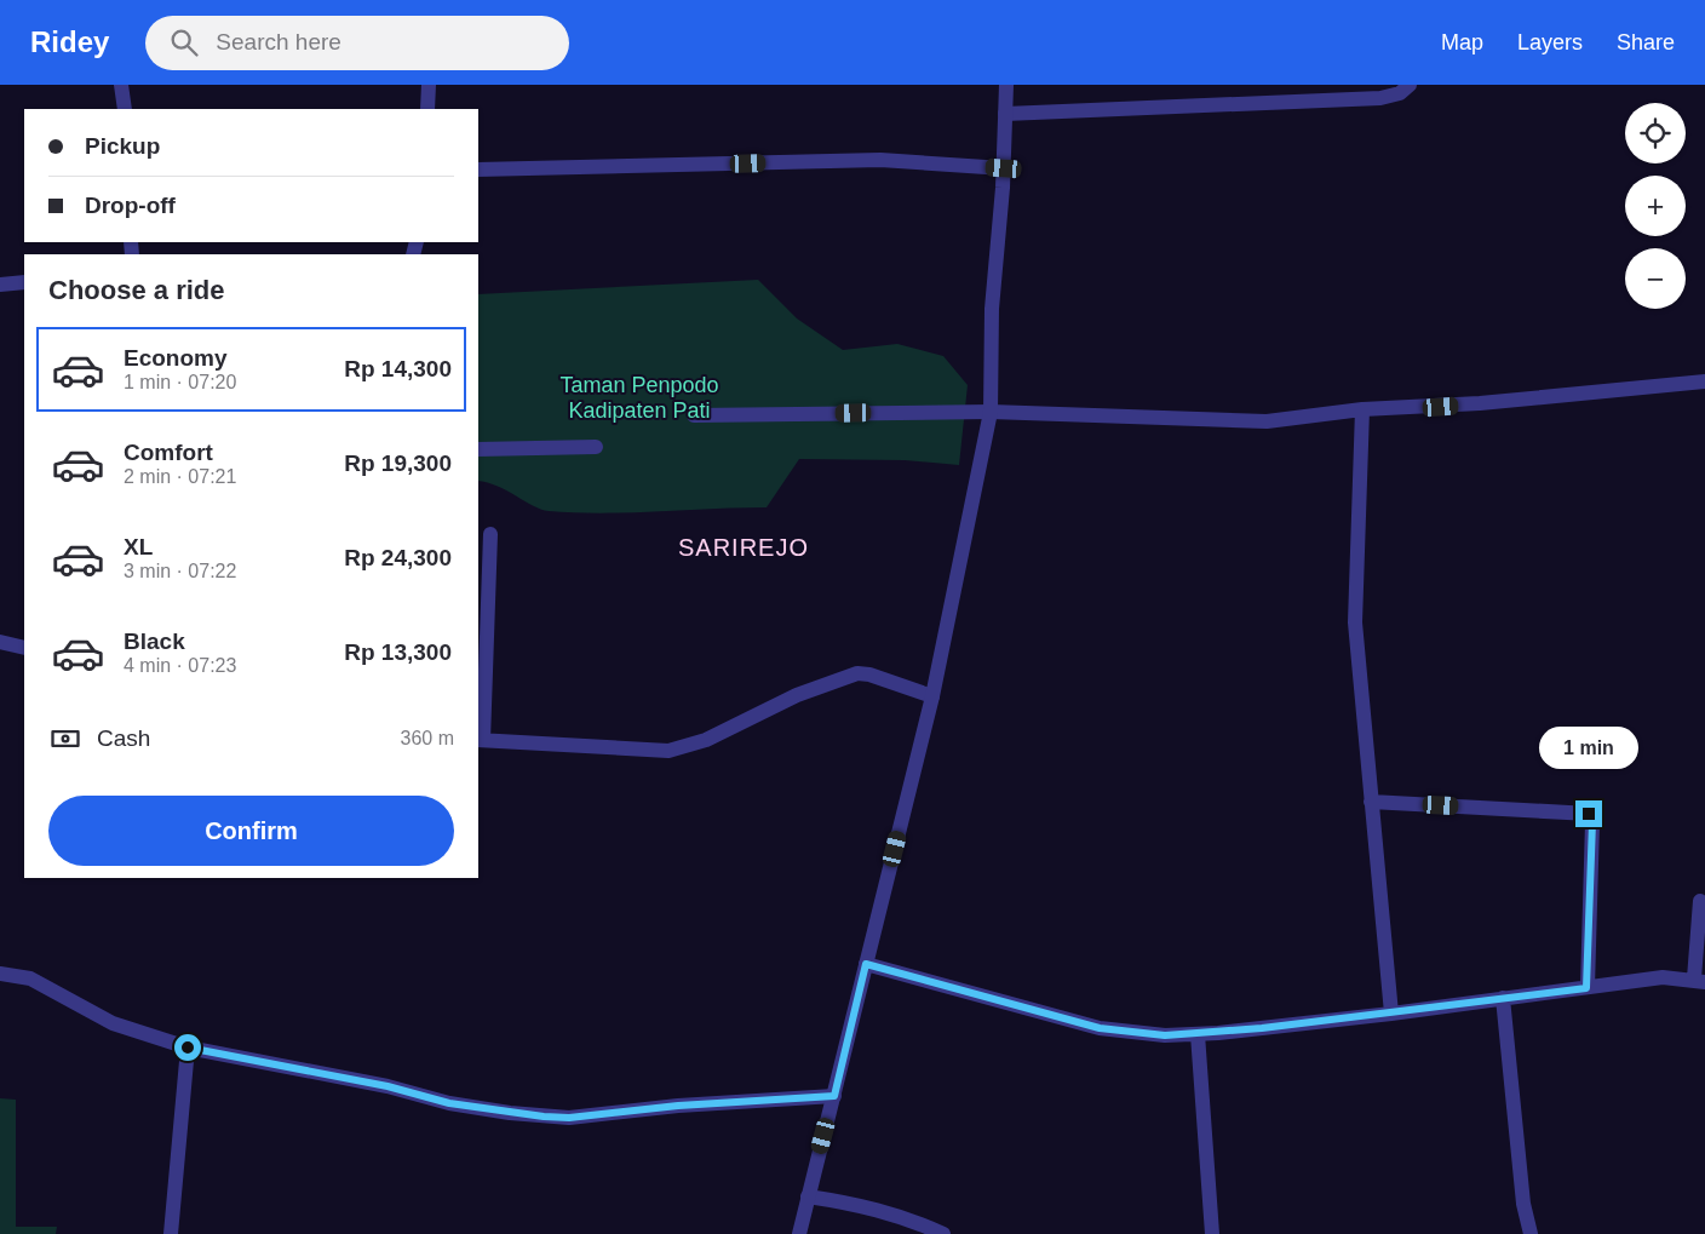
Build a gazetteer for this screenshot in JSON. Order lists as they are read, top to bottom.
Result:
{
  "districts": ["SARIREJO"],
  "parks": ["Taman Penpodo Kadipaten Pati"],
  "page": {
    "header": "Ridey",
    "search": "Search here",
    "nav": ["Map", "Layers", "Share"],
    "map_buttons": ["+", "−"],
    "banner": ["Pickup", "Drop-off"],
    "heading": "Choose a ride",
    "list": [
      {
        "name": "Economy",
        "note": "1 min · 07:20",
        "value": "Rp 14,300"
      },
      {
        "name": "Comfort",
        "note": "2 min · 07:21",
        "value": "Rp 19,300"
      },
      {
        "name": "XL",
        "note": "3 min · 07:22",
        "value": "Rp 24,300"
      },
      {
        "name": "Black",
        "note": "4 min · 07:23",
        "value": "Rp 13,300"
      }
    ],
    "pay": ["Cash", "360 m"],
    "bubble": "1 min",
    "buttons": "Confirm"
  }
}
